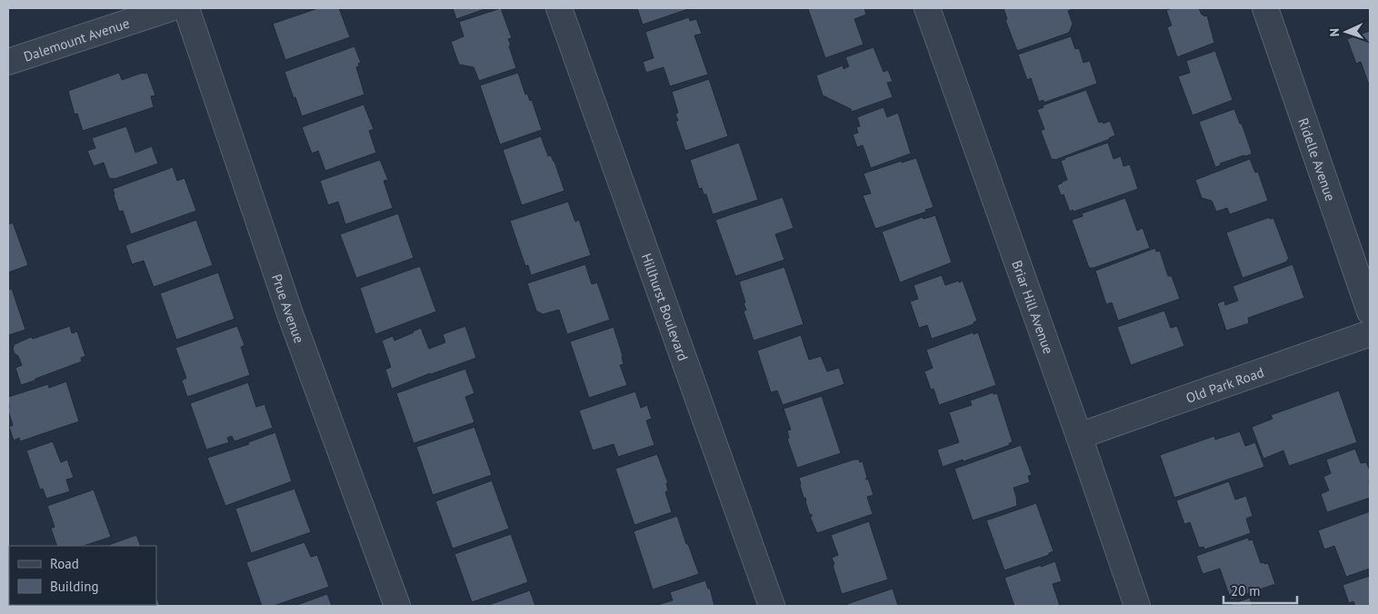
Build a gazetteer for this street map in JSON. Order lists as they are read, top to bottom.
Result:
{
  "streets": {
    "street": [
      "Dalemount Avenue",
      "Ridelle Avenue",
      "Hillhurst Boulevard",
      "Briar Hill Avenue",
      "Prue Avenue",
      "Old Park Road"
    ]
  },
  "crossings": [
    ["Briar Hill Avenue", "Old Park Road"]
  ],
  "legend": ["Road", "Building"],
  "scale_bar": "20 m",
  "north": "left"
}
